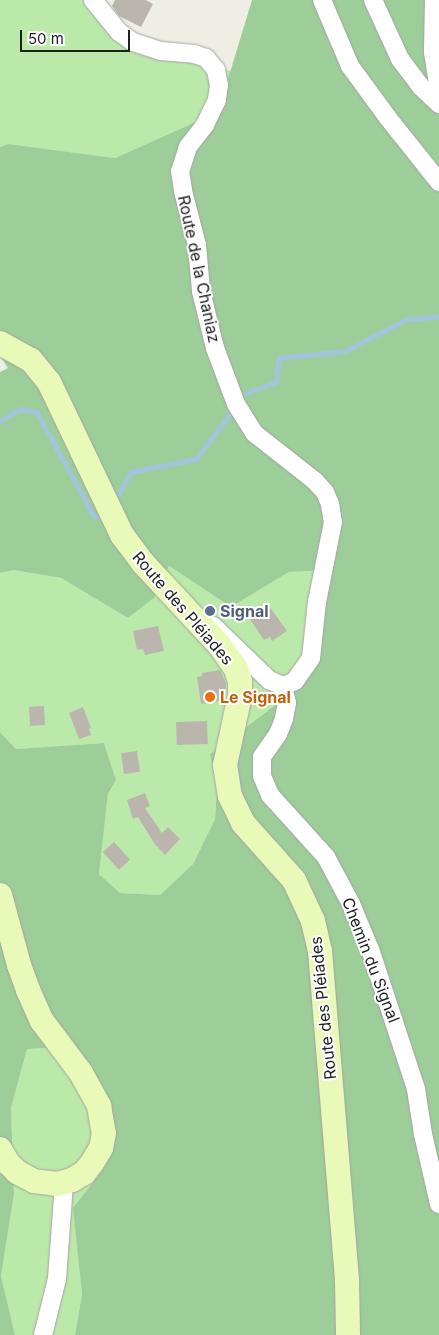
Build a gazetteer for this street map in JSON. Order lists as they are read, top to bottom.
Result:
{
  "streets": {
    "street": ["Route de la Chaniaz", "Route des Pléiades", "Chemin du Signal"]
  },
  "crossings": [
    ["Route de la Chaniaz", "Chemin du Signal"]
  ],
  "places": ["Signal", "Le Signal"],
  "scale_bar": "50 m"
}
